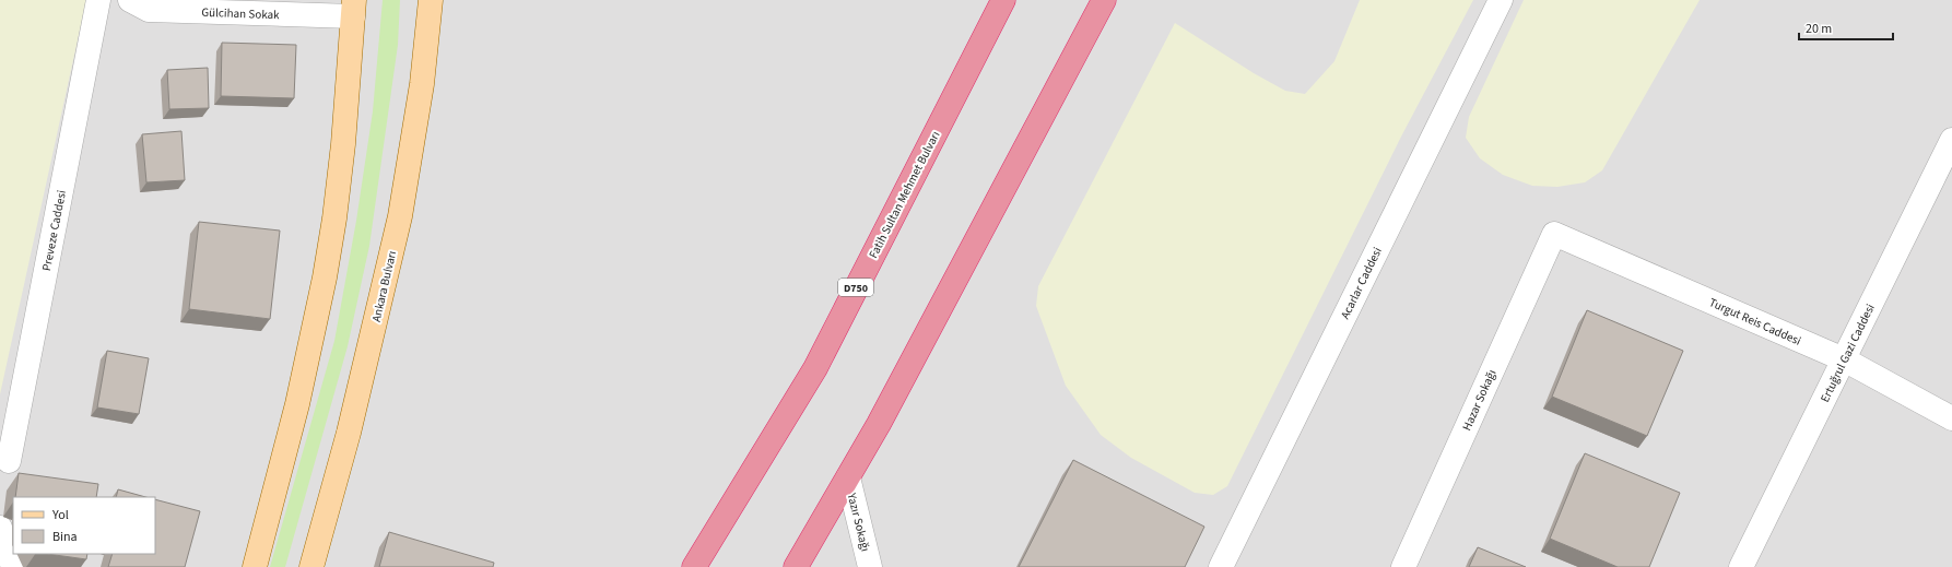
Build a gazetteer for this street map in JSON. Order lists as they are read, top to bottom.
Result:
{
  "streets": {
    "highway": ["Fatih Sultan Mehmet Bulvarı", "D750"],
    "main road": ["Ankara Bulvarı"],
    "street": [
      "Gülcihan Sokak",
      "Preveze Caddesi",
      "Acarlar Caddesi",
      "Turgut Reis Caddesi",
      "Ertuğrul Gazi Caddesi",
      "Hazar Sokağı",
      "Yazır Sokağı"
    ]
  },
  "crossings": [
    ["Turgut Reis Caddesi", "Ertuğrul Gazi Caddesi"],
    ["Turgut Reis Caddesi", "Hazar Sokağı"]
  ],
  "legend": ["Yol", "Bina"],
  "scale_bar": "20 m"
}
